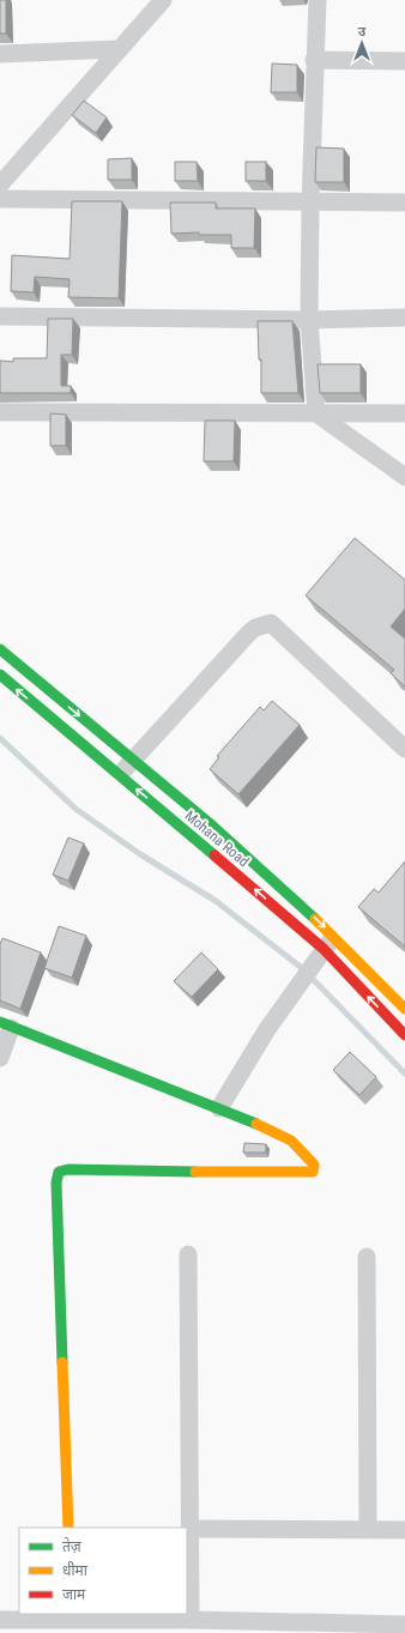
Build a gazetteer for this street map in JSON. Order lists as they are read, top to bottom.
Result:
{
  "streets": {
    "street": ["Mohana Road"]
  },
  "legend": ["तेज़", "धीमा", "जाम"],
  "north": "top"
}
